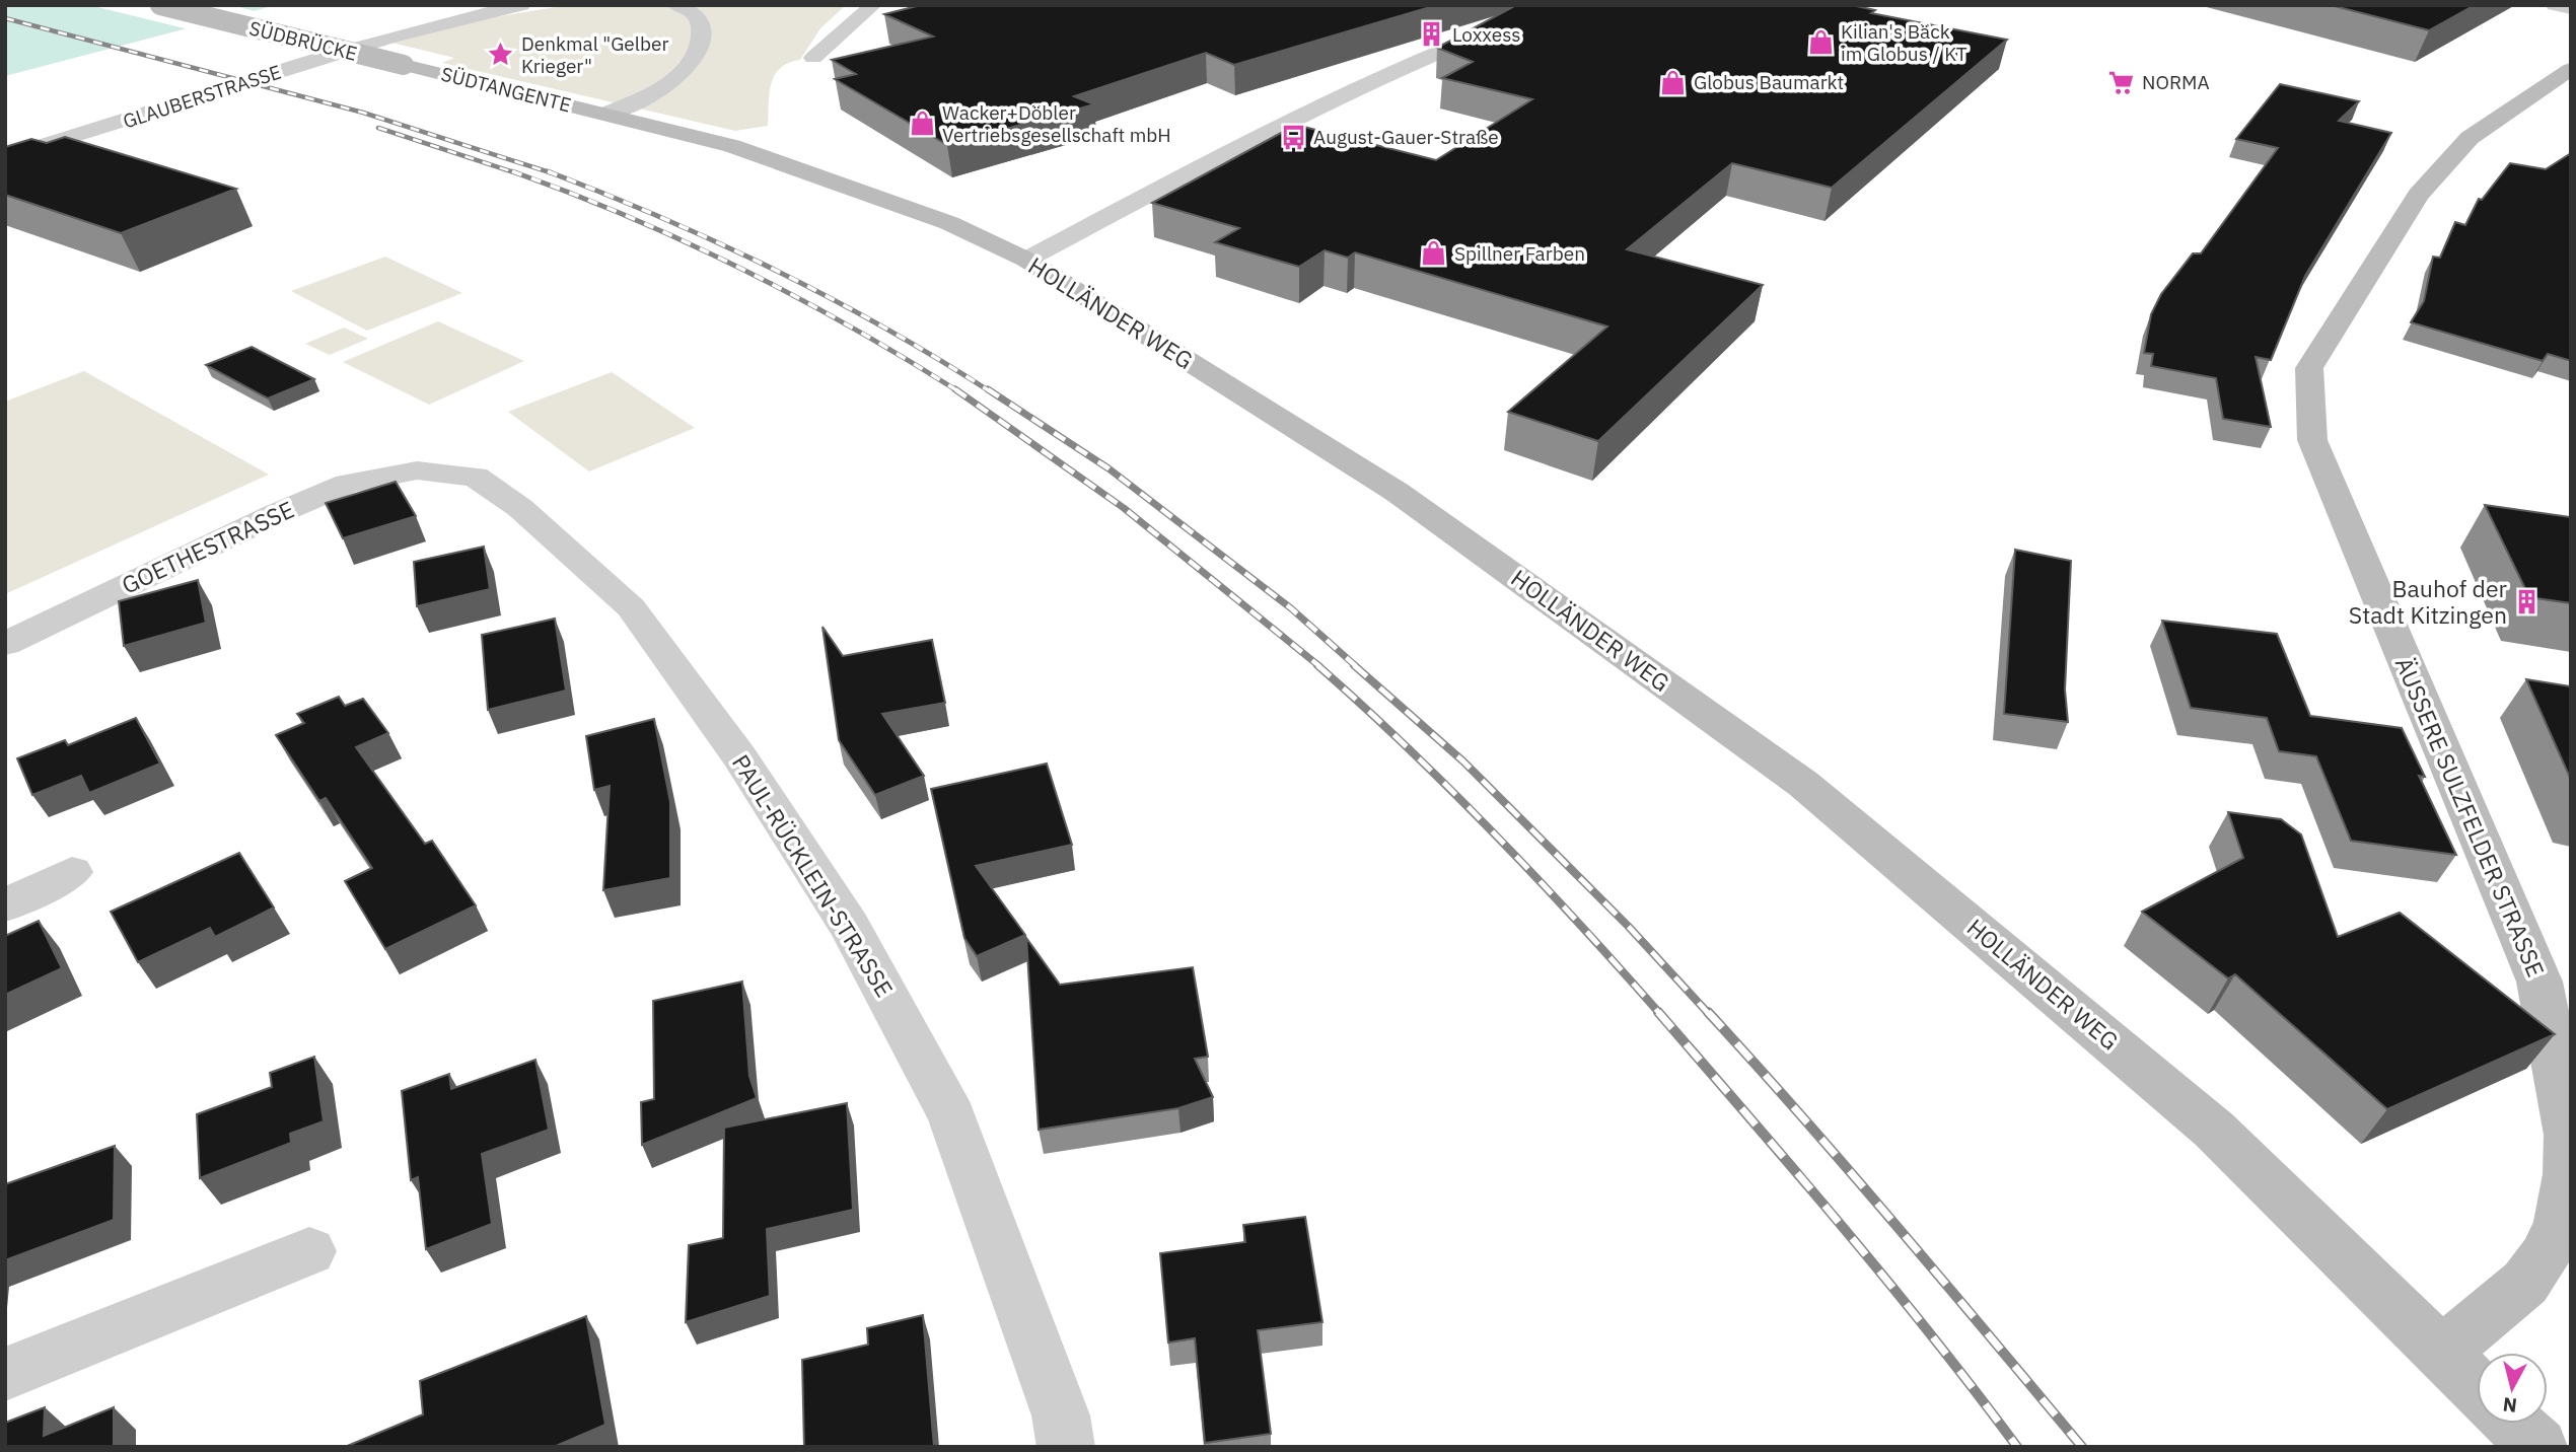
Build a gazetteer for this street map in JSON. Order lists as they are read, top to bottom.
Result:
{
  "streets": {
    "main road": [
      "SÜDBRÜCKE",
      "SÜDTANGENTE",
      "HOLLÄNDER WEG",
      "ÄUSSERE SULZFELDER STRASSE"
    ],
    "street": ["GLAUBERSTRASSE", "GOETHESTRASSE", "PAUL-RÜCKLEIN-STRASSE"]
  },
  "crossings": [
    ["SÜDBRÜCKE", "SÜDTANGENTE"],
    ["SÜDTANGENTE", "HOLLÄNDER WEG"],
    ["HOLLÄNDER WEG", "ÄUSSERE SULZFELDER STRASSE"],
    ["GOETHESTRASSE", "PAUL-RÜCKLEIN-STRASSE"]
  ],
  "places": {
    "building": ["Loxxess", "Bauhof der Stadt Kitzingen"],
    "shop": [
      "Kilian's Bäck im Globus / KT",
      "Globus Baumarkt",
      "Wacker+Döbler Vertriebsgesellschaft mbH",
      "Spillner Farben"
    ],
    "place": ["Denkmal \"Gelber Krieger\""],
    "supermarket": ["NORMA"],
    "bus stop": ["August-Gauer-Straße"]
  },
  "north": "bottom"
}
